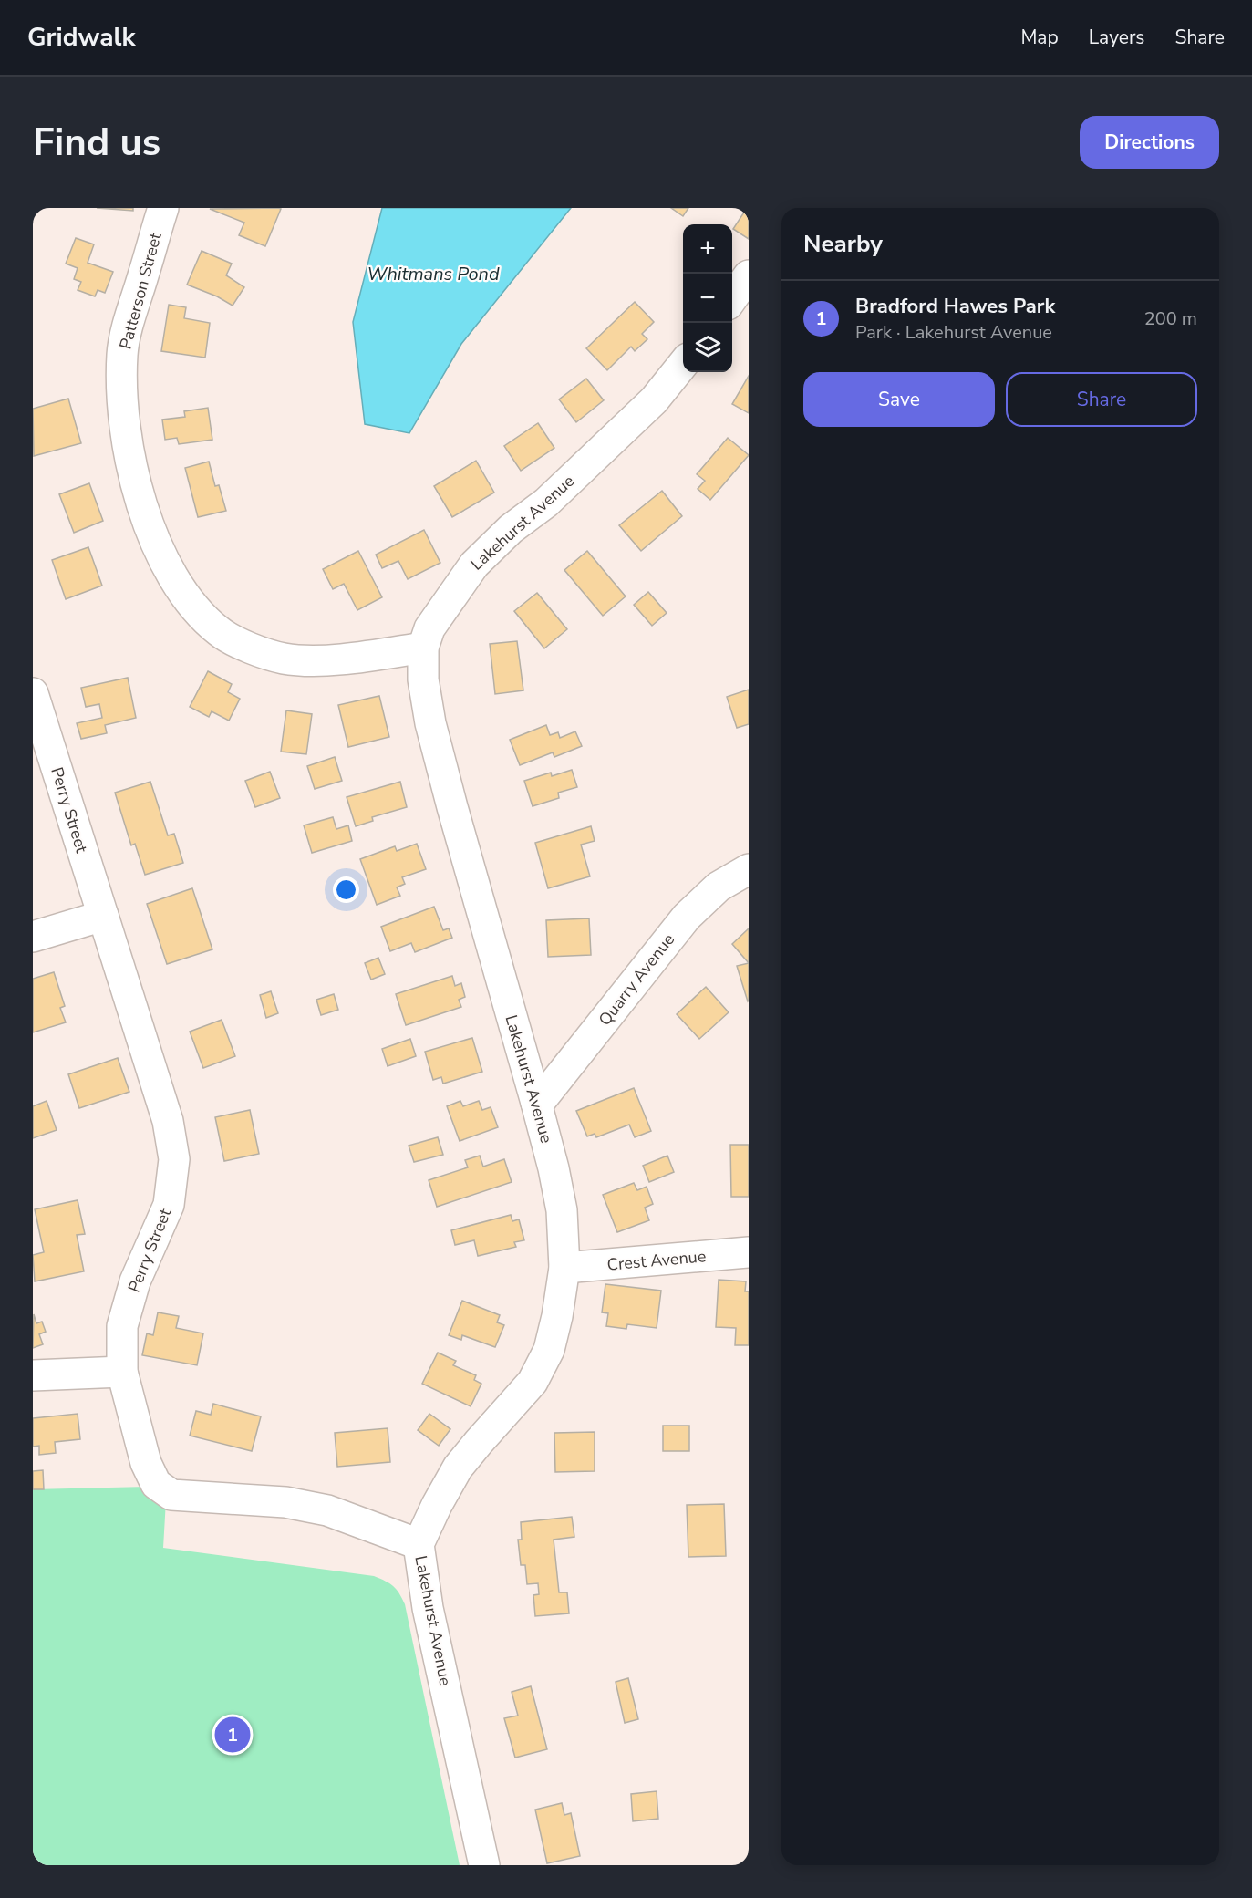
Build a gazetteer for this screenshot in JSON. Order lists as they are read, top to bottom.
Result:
{
  "streets": {
    "street": [
      "Patterson Street",
      "Lakehurst Avenue",
      "Perry Street",
      "Quarry Avenue",
      "Crest Avenue"
    ]
  },
  "crossings": [
    ["Patterson Street", "Lakehurst Avenue"],
    ["Lakehurst Avenue", "Perry Street"],
    ["Lakehurst Avenue", "Quarry Avenue"],
    ["Lakehurst Avenue", "Crest Avenue"]
  ],
  "water": ["Whitmans Pond"],
  "page": {
    "header": "Gridwalk",
    "nav": ["Map", "Layers", "Share"],
    "buttons": [
      "Directions",
      ["Save", "Share"]
    ],
    "title": "Find us",
    "heading": "Nearby",
    "map_buttons": ["+", "−"],
    "list": [
      {
        "mark": "1",
        "name": "Bradford Hawes Park",
        "note": "Park · Lakehurst Avenue",
        "value": "200 m"
      }
    ],
    "pins": "1"
  }
}
